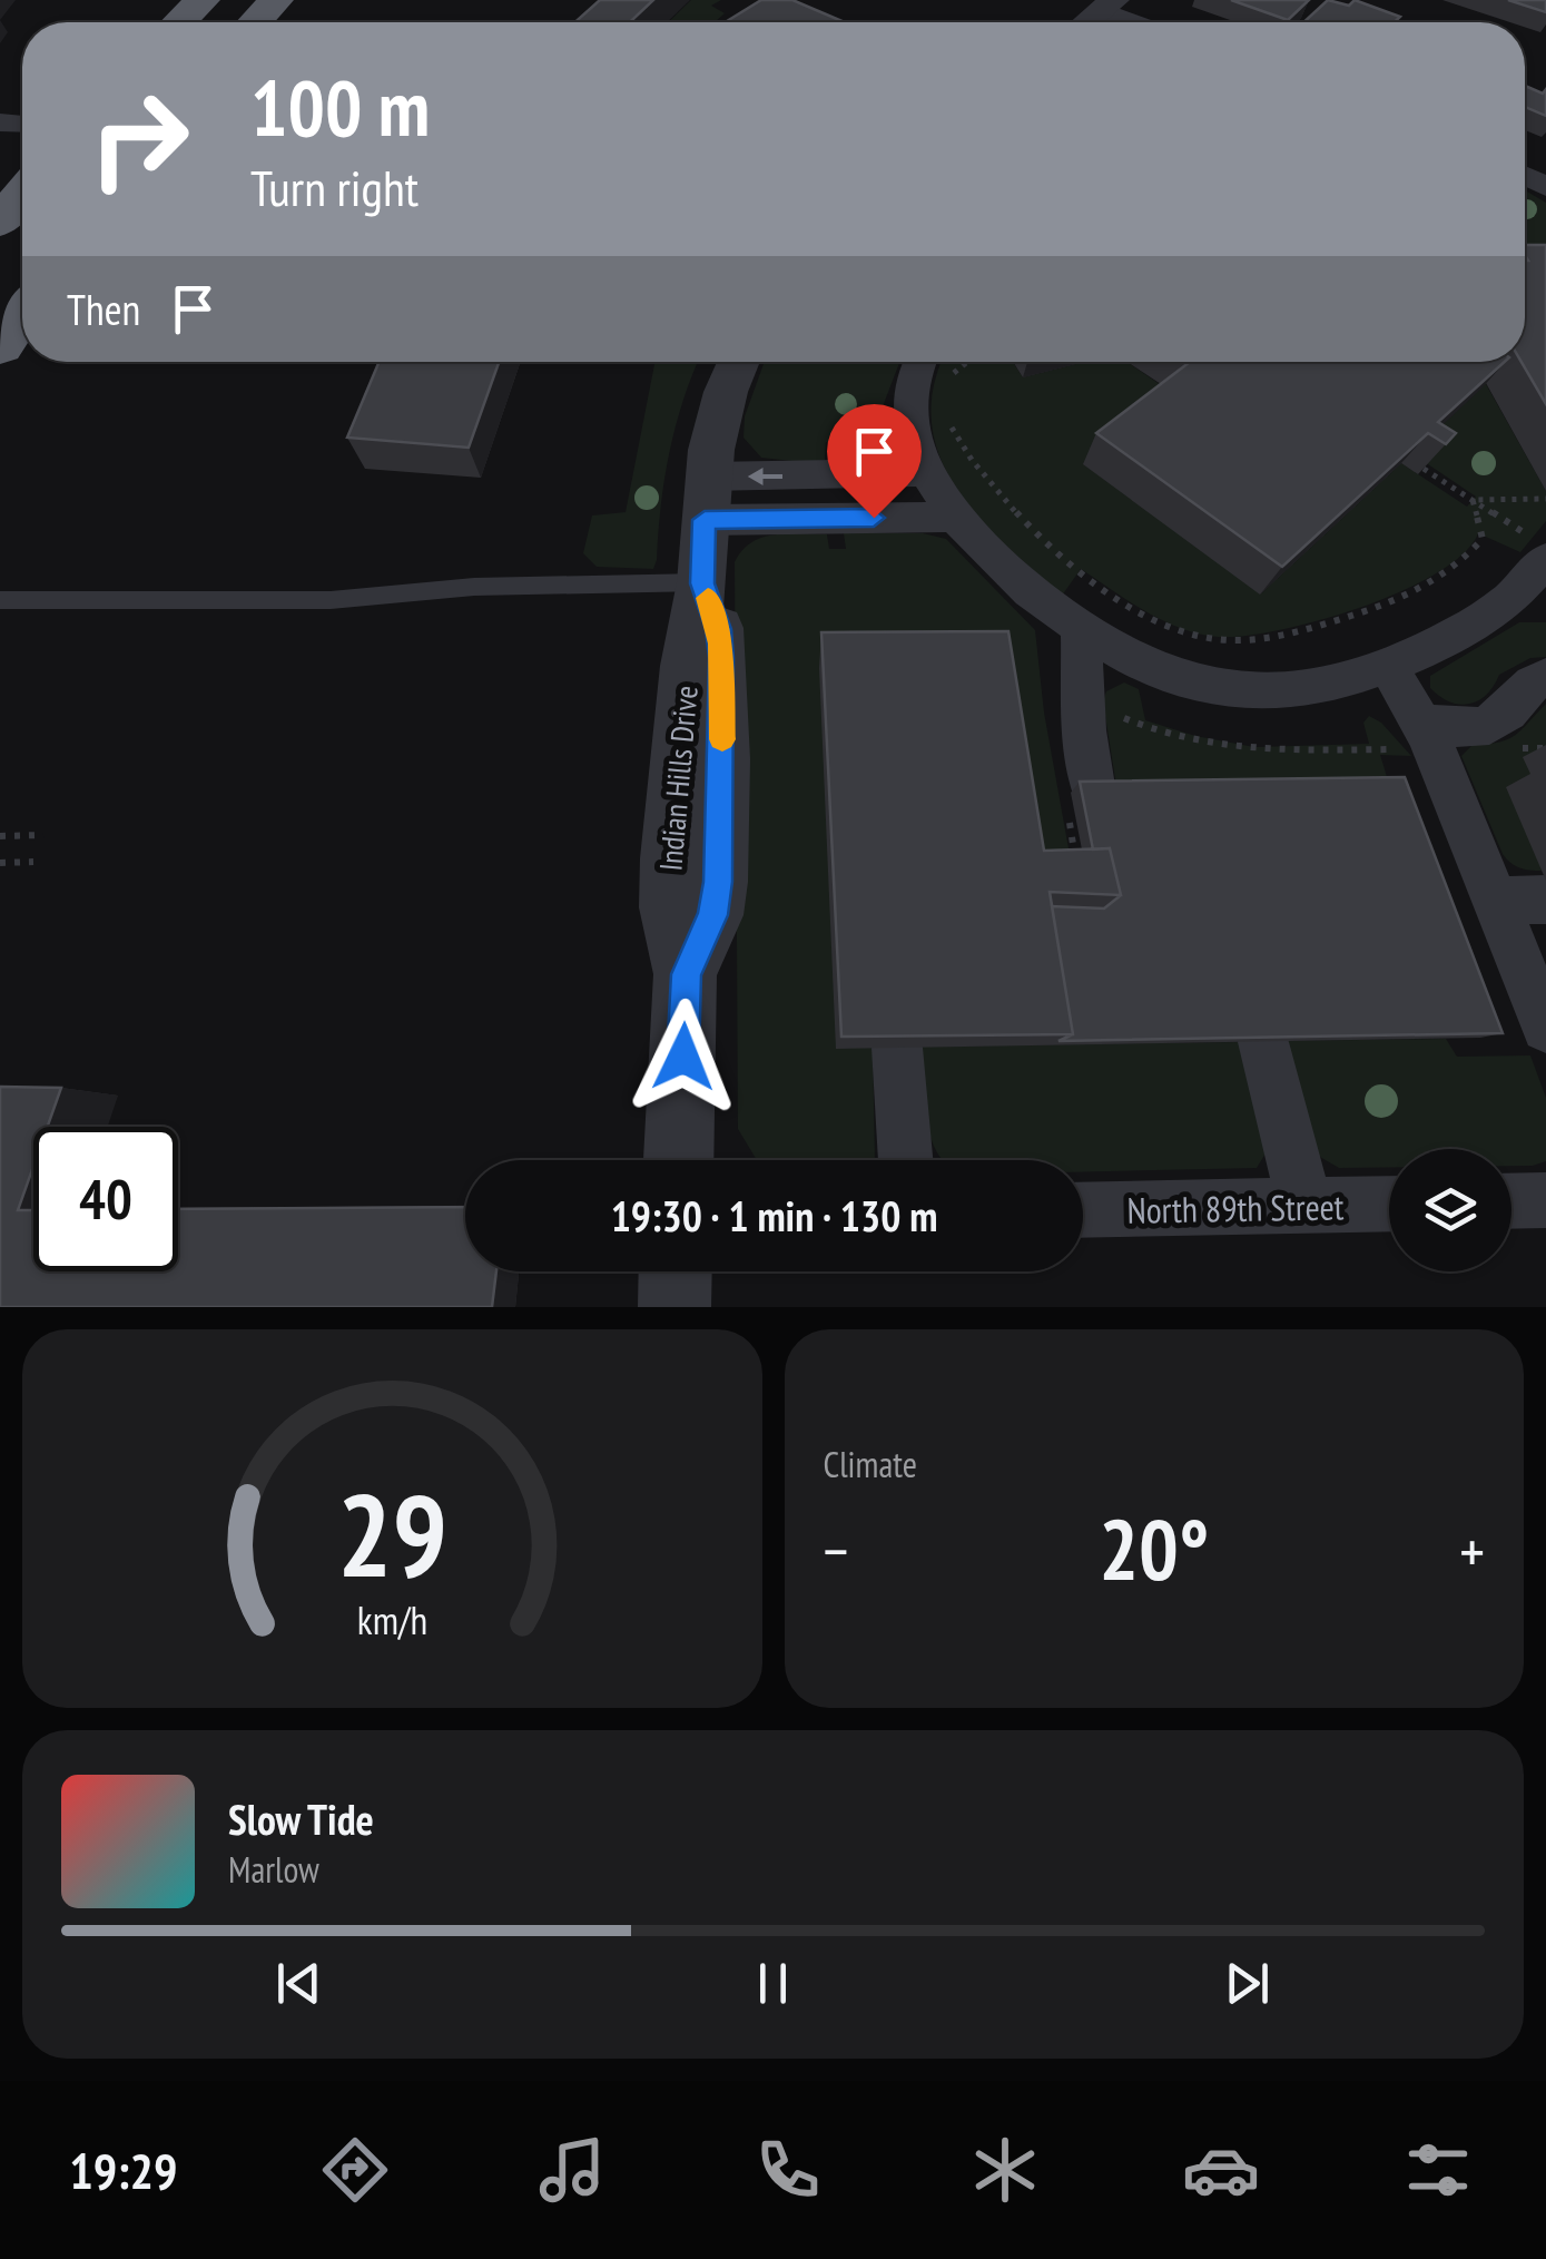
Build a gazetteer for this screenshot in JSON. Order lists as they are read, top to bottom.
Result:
{
  "streets": {
    "street": ["Indian Hills Drive", "North 89th Street"]
  },
  "page": {
    "turn": ["100 m", "Turn right"],
    "then": "Then",
    "limit": "40",
    "trip": "19:30 · 1 min · 130 m",
    "tile": "Climate",
    "heat": ["−", "20°", "+"],
    "song": ["Slow Tide", "Marlow"],
    "tabs": "19:29",
    "gauge": ["29", "km/h"]
  }
}
